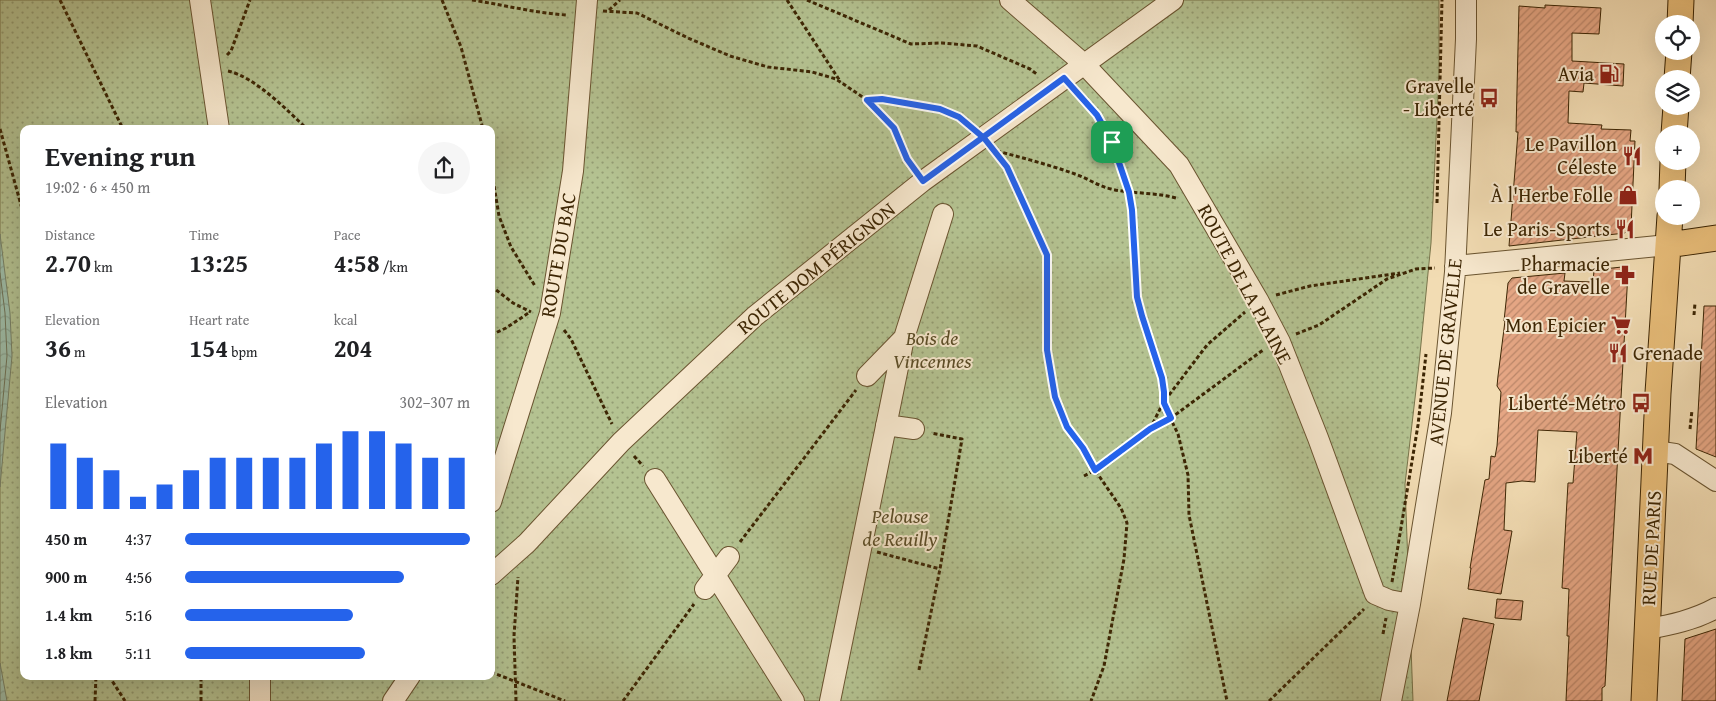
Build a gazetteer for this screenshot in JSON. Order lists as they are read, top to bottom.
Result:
{
  "streets": {
    "main road": ["RUE DE PARIS"],
    "street": [
      "ROUTE DU BAC",
      "ROUTE DOM PÉRIGNON",
      "ROUTE DE LA PLAINE",
      "AVENUE DE GRAVELLE"
    ]
  },
  "crossings": [
    ["ROUTE DOM PÉRIGNON", "ROUTE DE LA PLAINE"],
    ["ROUTE DE LA PLAINE", "AVENUE DE GRAVELLE"]
  ],
  "parks": ["Bois de Vincennes", "Pelouse de Reuilly"],
  "places": {
    "fuel station": ["Avia"],
    "bus stop": ["Gravelle - Liberté", "Liberté-Métro"],
    "restaurant": ["Le Pavillon Céleste", "Le Paris-Sports", "Grenade"],
    "shop": ["À l'Herbe Folle"],
    "pharmacy": ["Pharmacie de Gravelle"],
    "supermarket": ["Mon Epicier"],
    "metro station": ["Liberté"]
  },
  "page": {
    "map_buttons": ["+", "−"],
    "heading": ["Evening run", "19:02 · 6 × 450 m"],
    "stats": [
      ["Distance", "2.70 km"],
      ["Time", "13:25"],
      ["Pace", "4:58 /km"],
      ["Elevation", "36 m"],
      ["Heart rate", "154 bpm"],
      ["kcal", "204"]
    ],
    "chart": ["Elevation", "302–307 m"],
    "list": [
      {
        "name": "450 m",
        "note": "4:37"
      },
      {
        "name": "900 m",
        "note": "4:56"
      },
      {
        "name": "1.4 km",
        "note": "5:16"
      },
      {
        "name": "1.8 km",
        "note": "5:11"
      }
    ]
  }
}
